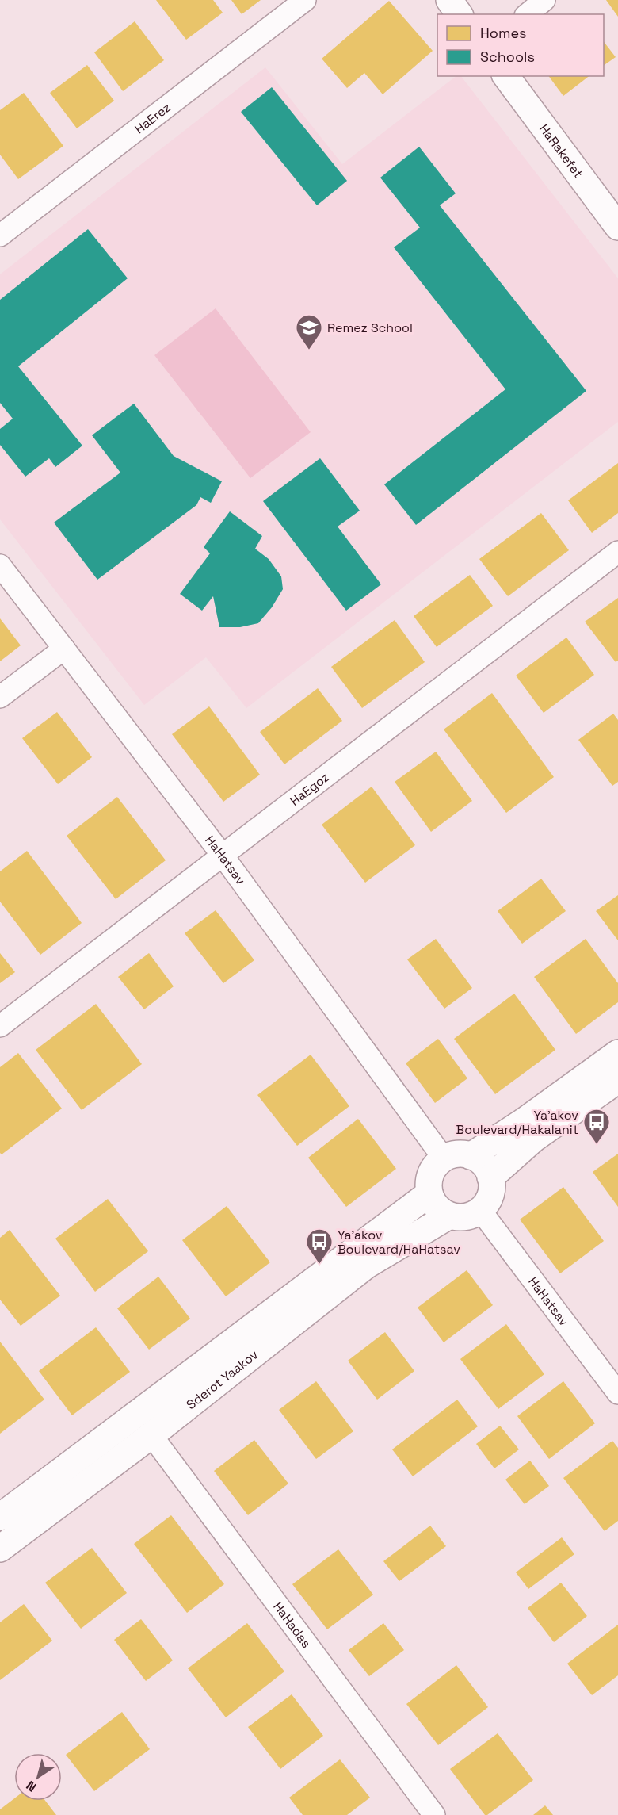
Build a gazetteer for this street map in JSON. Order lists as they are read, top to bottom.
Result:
{
  "streets": {
    "street": [
      "HaErez",
      "HaRakefet",
      "HaEgoz",
      "HaHatsav",
      "Sderot Yaakov",
      "HaHadas"
    ]
  },
  "crossings": [
    ["HaEgoz", "HaHatsav"],
    ["HaHatsav", "Sderot Yaakov"],
    ["Sderot Yaakov", "HaHadas"]
  ],
  "places": {
    "school or university": ["Remez School"],
    "bus stop": ["Ya'akov Boulevard/Hakalanit", "Ya'akov Boulevard/HaHatsav"]
  },
  "legend": ["Homes", "Schools"],
  "north": "bottom left"
}
